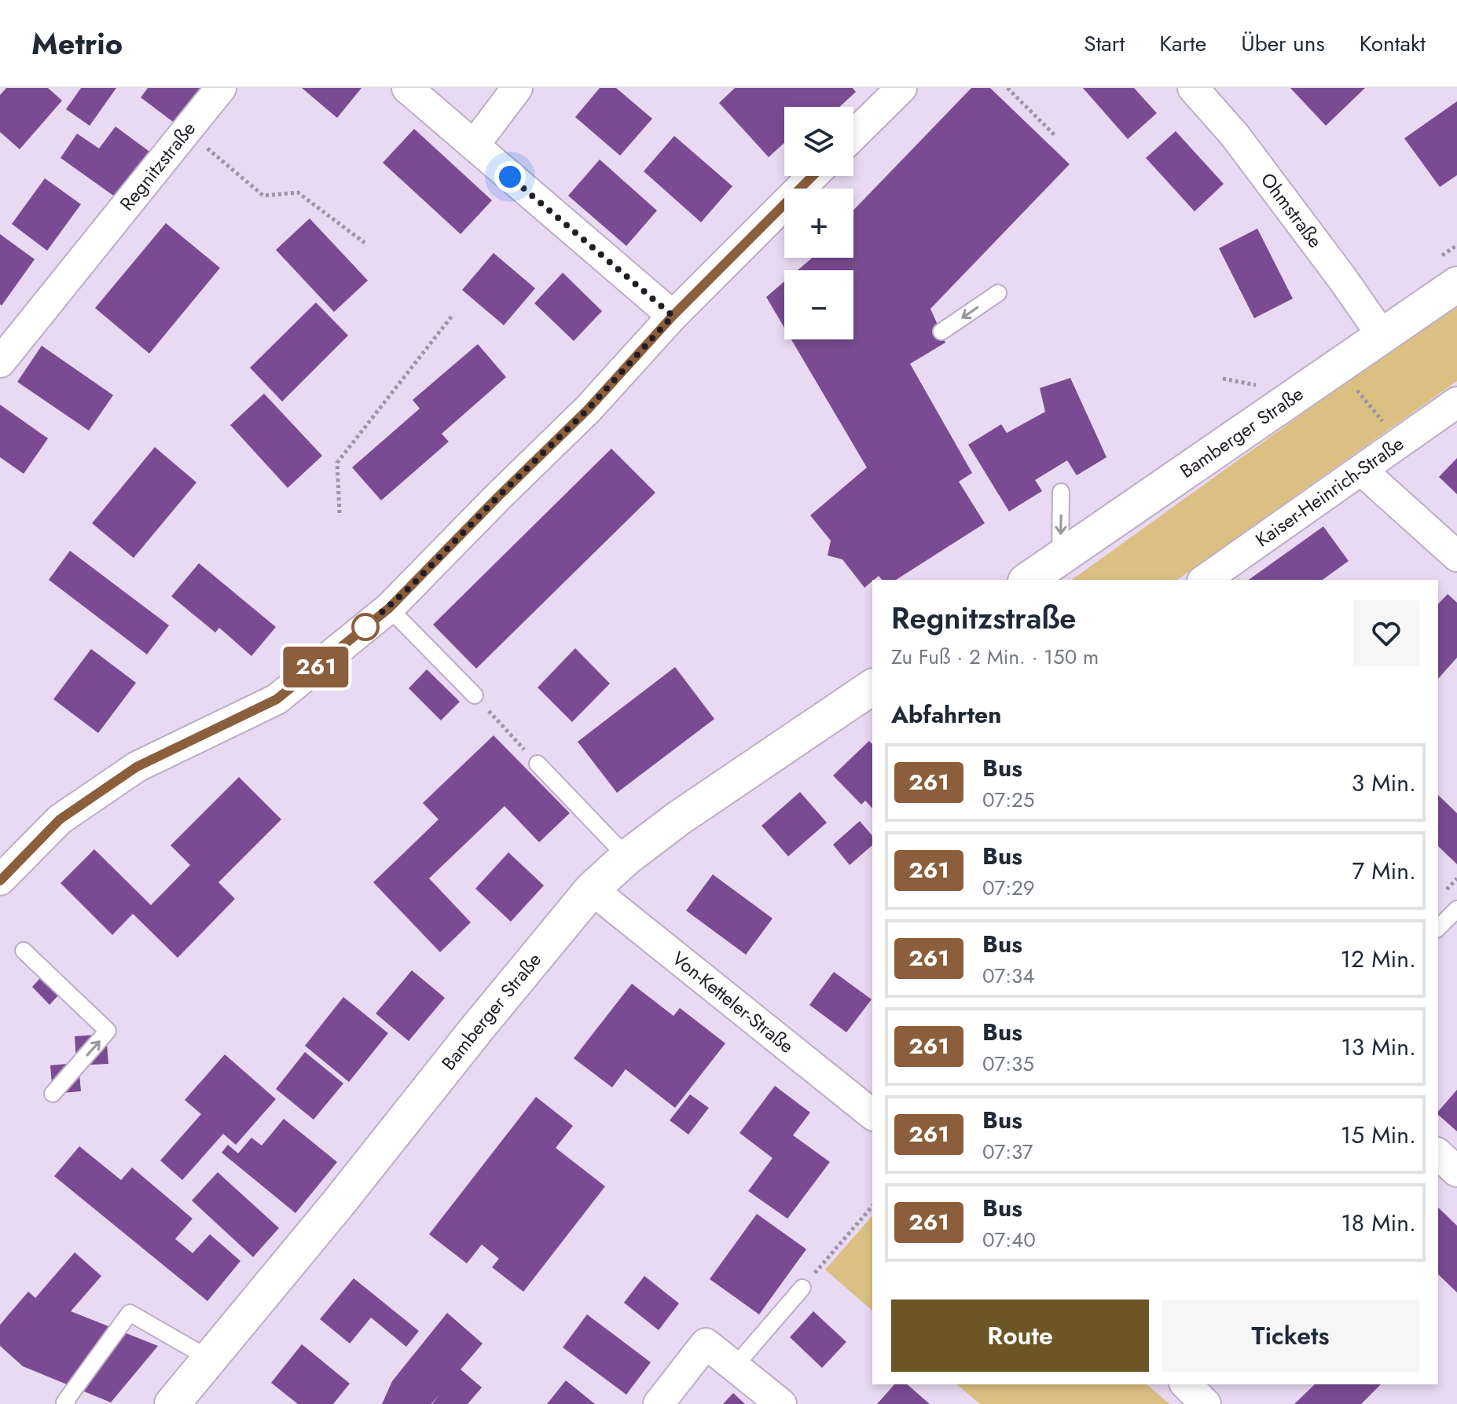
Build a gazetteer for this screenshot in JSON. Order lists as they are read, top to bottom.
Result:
{
  "streets": {
    "main road": ["Bamberger Straße"],
    "street": [
      "Regnitzstraße",
      "Ohmstraße",
      "Kaiser-Heinrich-Straße",
      "Von-Ketteler-Straße"
    ]
  },
  "crossings": [
    ["Ohmstraße", "Bamberger Straße"],
    ["Bamberger Straße", "Von-Ketteler-Straße"]
  ],
  "lines": ["bus line 261"],
  "page": {
    "header": "Metrio",
    "nav": [
      "Start",
      "Karte",
      "Über uns",
      "Kontakt"
    ],
    "on_map": "261",
    "map_buttons": ["+", "−"],
    "heading": [
      ["Regnitzstraße", "Zu Fuß · 2 Min. · 150 m"],
      "Abfahrten"
    ],
    "list": [
      {
        "mark": "261",
        "name": "Bus",
        "note": "07:25",
        "value": "3 Min."
      },
      {
        "mark": "261",
        "name": "Bus",
        "note": "07:29",
        "value": "7 Min."
      },
      {
        "mark": "261",
        "name": "Bus",
        "note": "07:34",
        "value": "12 Min."
      },
      {
        "mark": "261",
        "name": "Bus",
        "note": "07:35",
        "value": "13 Min."
      },
      {
        "mark": "261",
        "name": "Bus",
        "note": "07:37",
        "value": "15 Min."
      },
      {
        "mark": "261",
        "name": "Bus",
        "note": "07:40",
        "value": "18 Min."
      }
    ],
    "buttons": ["Route", "Tickets"]
  }
}
